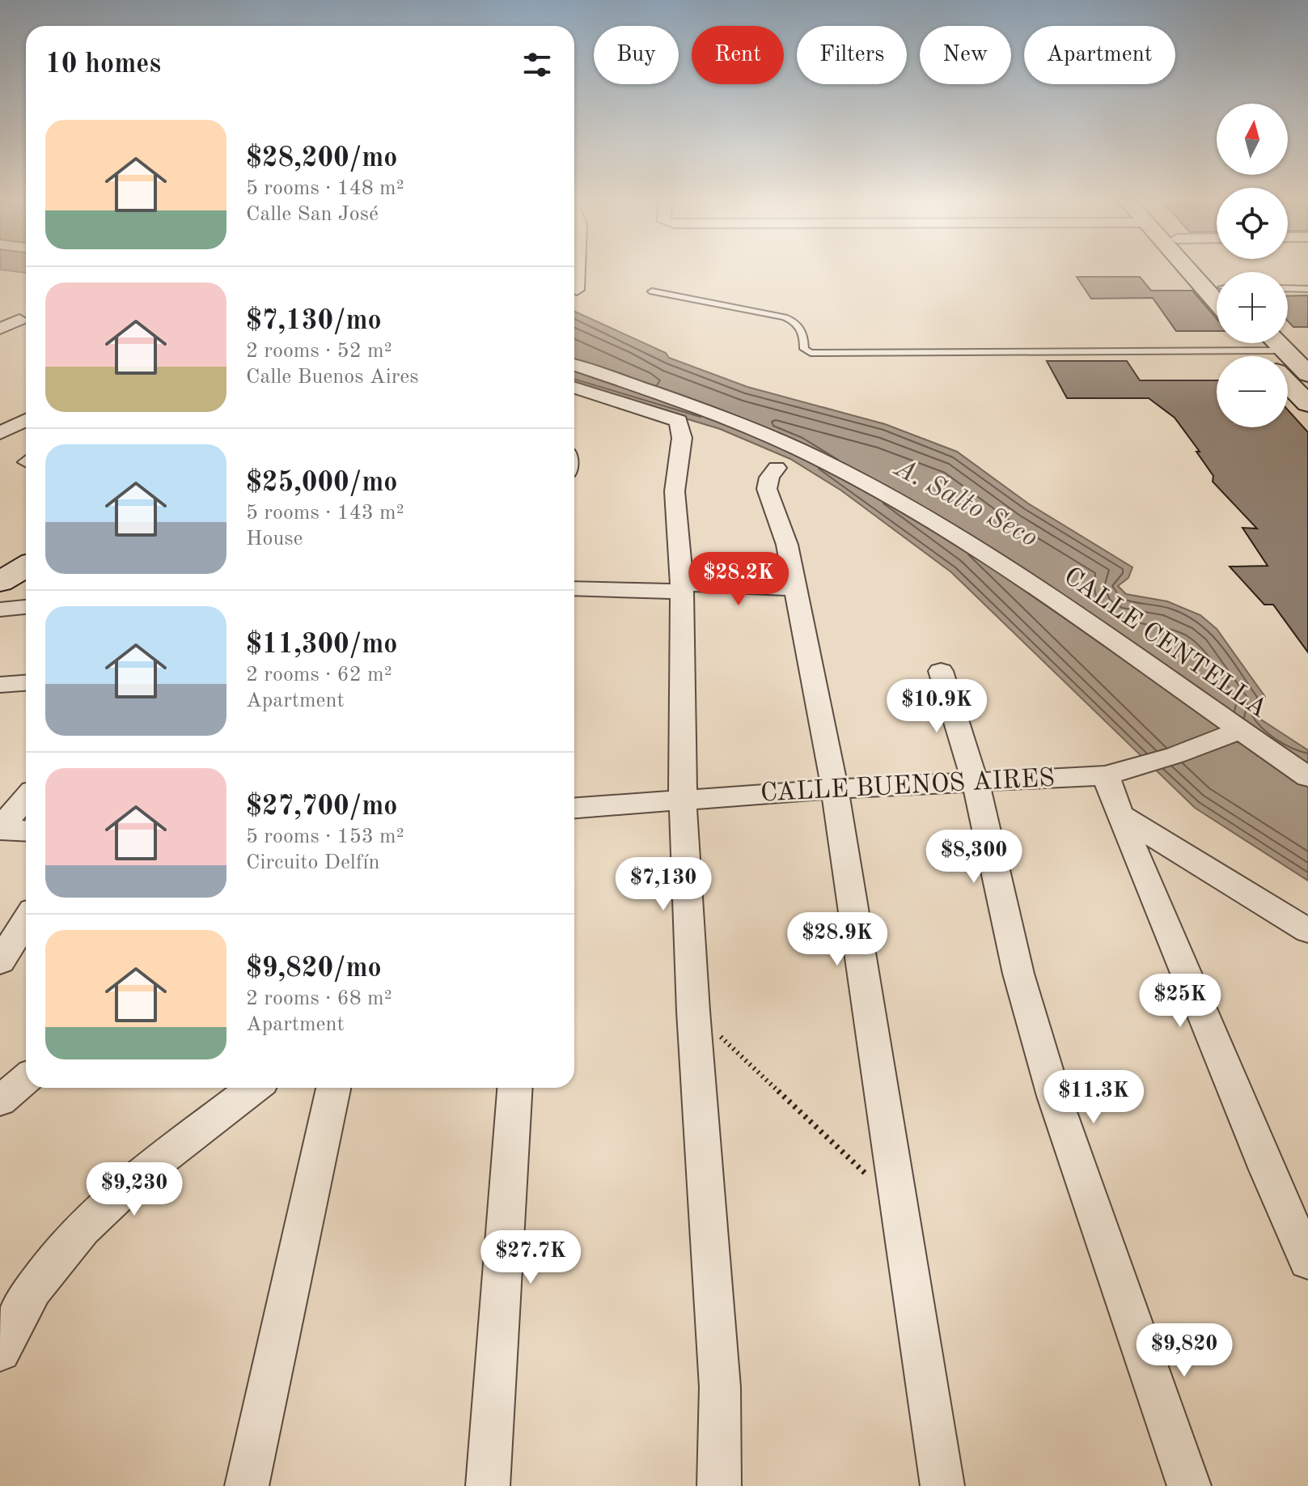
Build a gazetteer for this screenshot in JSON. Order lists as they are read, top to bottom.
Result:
{
  "streets": {
    "street": ["CALLE CENTELLA", "CALLE BUENOS AIRES"]
  },
  "crossings": [
    ["CALLE CENTELLA", "CALLE BUENOS AIRES"]
  ],
  "water": ["A. Salto Seco"],
  "north": "top",
  "page": {
    "chip": [
      "Buy",
      "Rent",
      "Filters",
      "New",
      "Apartment"
    ],
    "heading": "10 homes",
    "map_buttons": ["+", "−"],
    "list": [
      {
        "name": "$28,200/mo",
        "note": "5 rooms · 148 m² · Calle San José"
      },
      {
        "name": "$7,130/mo",
        "note": "2 rooms · 52 m² · Calle Buenos Aires"
      },
      {
        "name": "$25,000/mo",
        "note": "5 rooms · 143 m² · House"
      },
      {
        "name": "$11,300/mo",
        "note": "2 rooms · 62 m² · Apartment"
      },
      {
        "name": "$27,700/mo",
        "note": "5 rooms · 153 m² · Circuito Delfín"
      },
      {
        "name": "$9,820/mo",
        "note": "2 rooms · 68 m² · Apartment"
      }
    ],
    "price": [
      "$28.2K",
      "$10.9K",
      "$8,300",
      "$7,130",
      "$28.9K",
      "$25K",
      "$11.3K",
      "$9,230",
      "$27.7K",
      "$9,820"
    ]
  }
}
